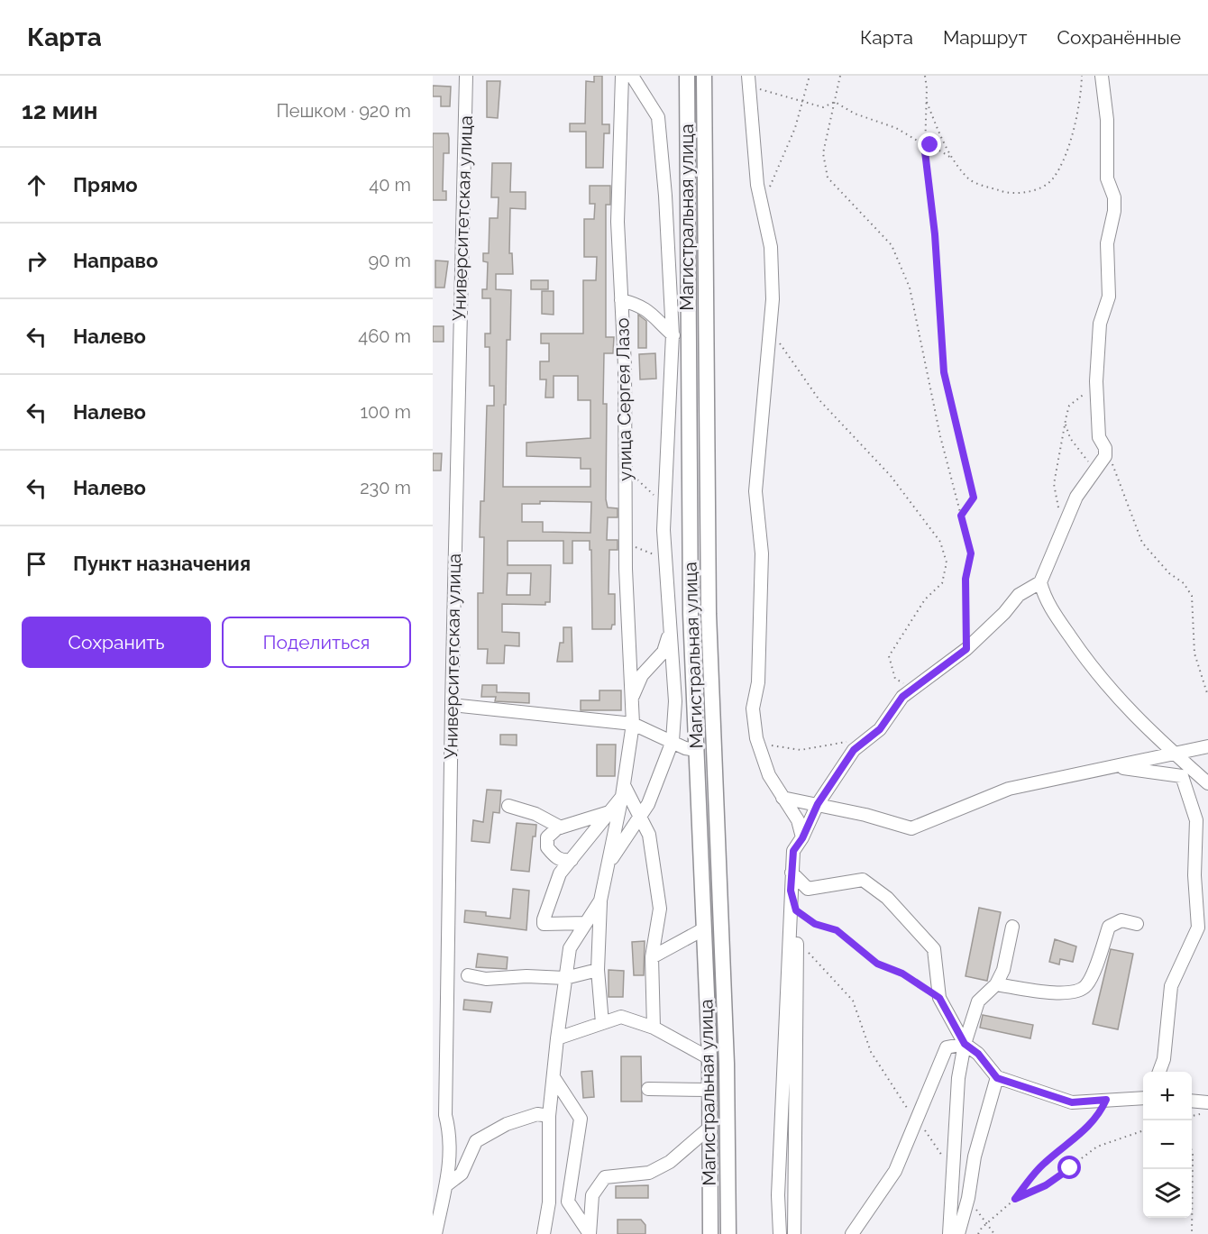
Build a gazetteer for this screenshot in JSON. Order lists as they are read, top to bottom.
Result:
{
  "streets": {
    "main road": ["Магистральная улица"],
    "street": ["Университетская улица", "улица Сергея Лазо"]
  },
  "page": {
    "header": "Карта",
    "nav": ["Карта", "Маршрут", "Сохранённые"],
    "heading": ["12 мин", "Пешком · 920 m"],
    "list": [
      ["Прямо", "40 m"],
      ["Направо", "90 m"],
      ["Налево", "460 m"],
      ["Налево", "100 m"],
      ["Налево", "230 m"],
      "Пункт назначения"
    ],
    "buttons": ["Сохранить", "Поделиться"],
    "map_buttons": ["+", "−"]
  }
}
